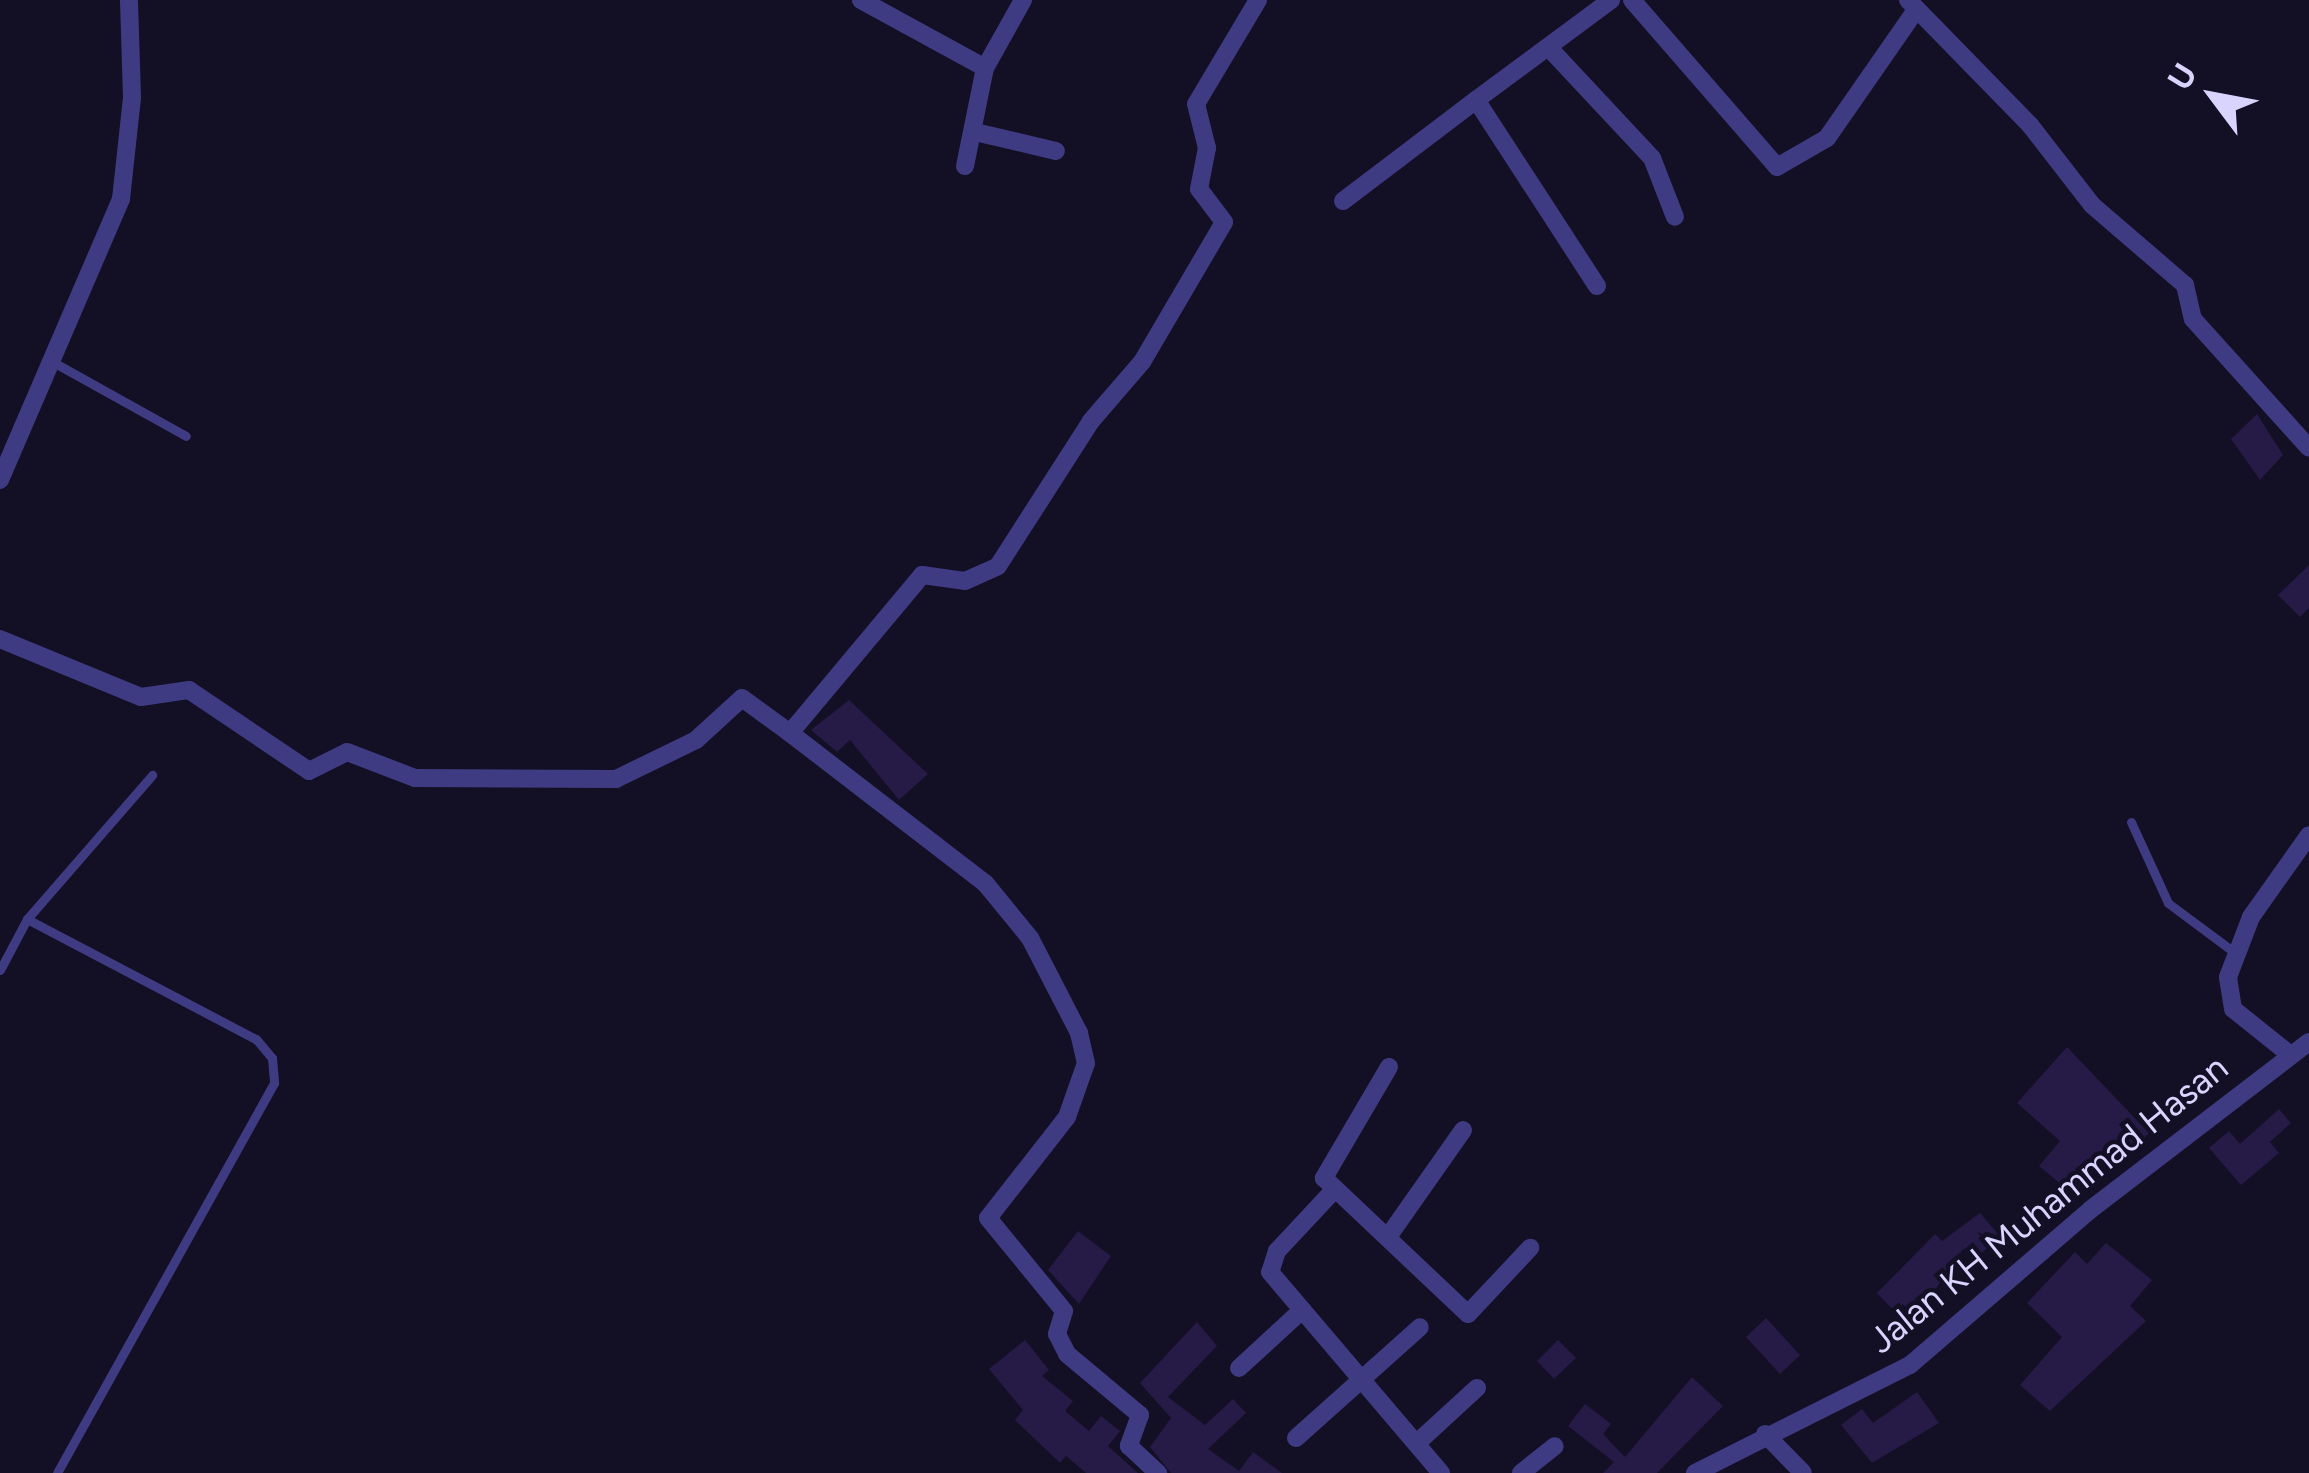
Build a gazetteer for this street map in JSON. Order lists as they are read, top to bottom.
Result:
{
  "streets": {
    "street": ["Jalan KH Muhammad Hasan"]
  },
  "north": "top left"
}
